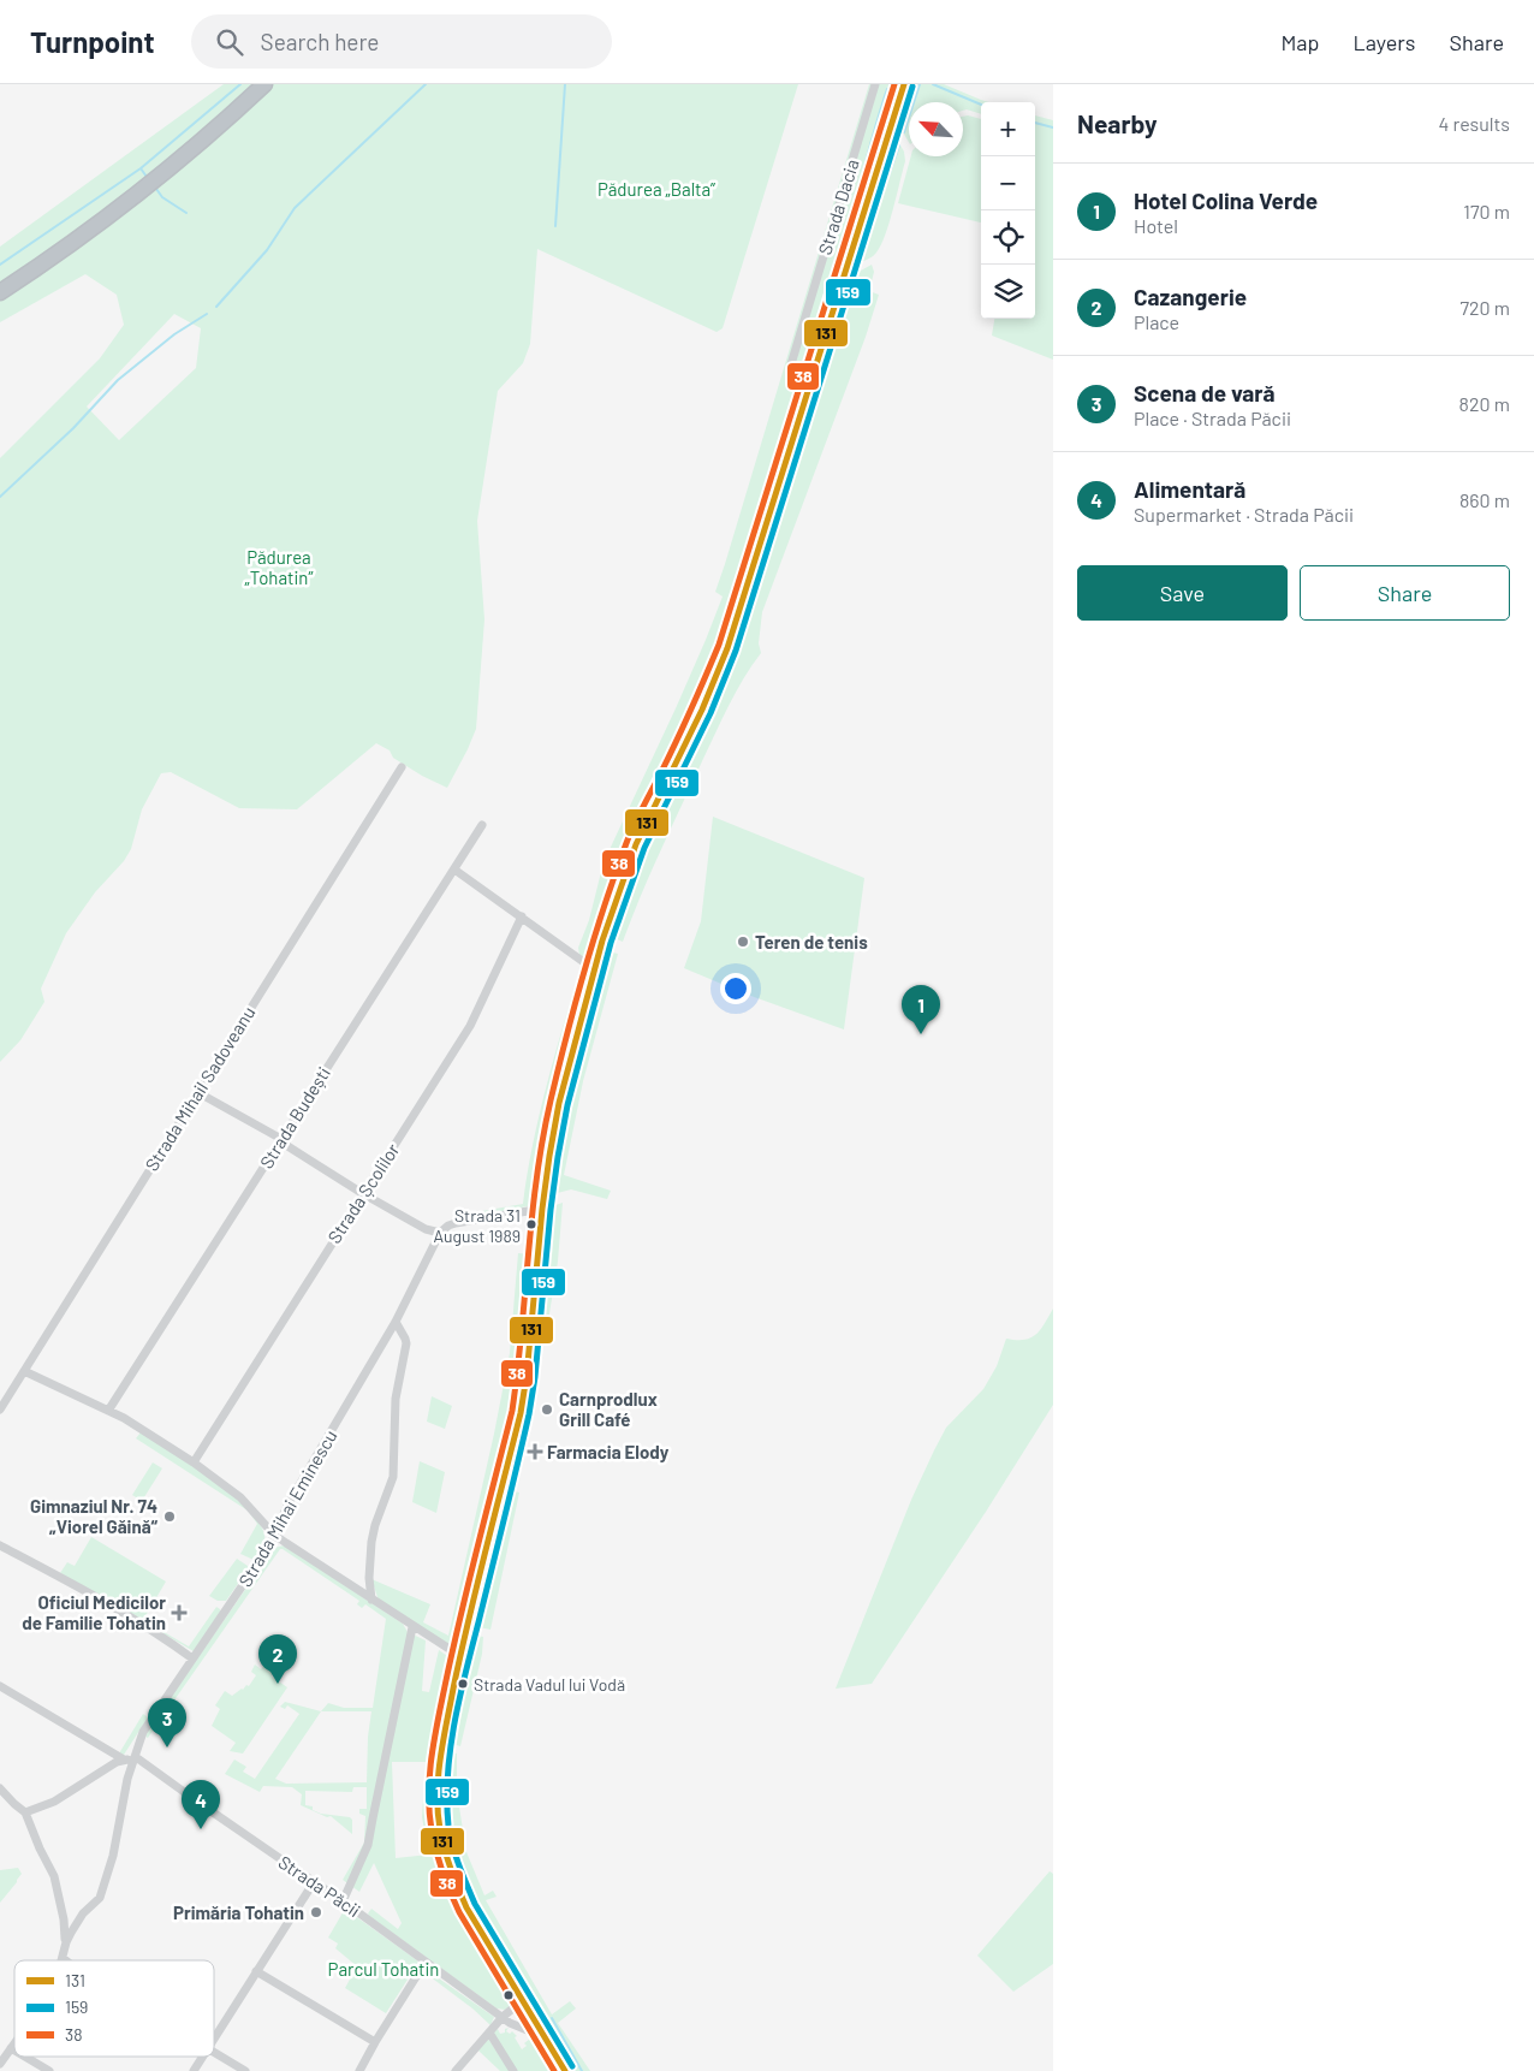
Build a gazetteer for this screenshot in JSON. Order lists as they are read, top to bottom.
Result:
{
  "streets": {
    "street": [
      "Strada Dacia",
      "Strada Mihail Sadoveanu",
      "Strada Budești",
      "Strada Școlilor",
      "Strada Mihai Eminescu",
      "Strada Păcii"
    ]
  },
  "crossings": [
    ["Strada Mihai Eminescu", "Strada Păcii"]
  ],
  "parks": ["Pădurea „Balta”", "Pădurea „Tohatin”", "Parcul Tohatin"],
  "places": {
    "other": [
      "Teren de tenis",
      "Strada 31 August 1989",
      "Carnprodlux Grill Café",
      "Gimnaziul Nr. 74 „Viorel Găină“",
      "Strada Vadul lui Vodă",
      "Primăria Tohatin"
    ],
    "health": ["Farmacia Elody", "Oficiul Medicilor de Familie Tohatin"]
  },
  "lines": ["transit line 131", "transit line 38", "transit line 159"],
  "legend": ["131", "159", "38"],
  "north": "top left",
  "page": {
    "header": "Turnpoint",
    "search": "Search here",
    "nav": ["Map", "Layers", "Share"],
    "heading": ["Nearby", "4 results"],
    "map_buttons": ["+", "−"],
    "list": [
      {
        "mark": "1",
        "name": "Hotel Colina Verde",
        "note": "Hotel",
        "value": "170 m"
      },
      {
        "mark": "2",
        "name": "Cazangerie",
        "note": "Place",
        "value": "720 m"
      },
      {
        "mark": "3",
        "name": "Scena de vară",
        "note": "Place · Strada Păcii",
        "value": "820 m"
      },
      {
        "mark": "4",
        "name": "Alimentară",
        "note": "Supermarket · Strada Păcii",
        "value": "860 m"
      }
    ],
    "buttons": ["Save", "Share"],
    "pins": [
      "1",
      "2",
      "3",
      "4"
    ]
  }
}
